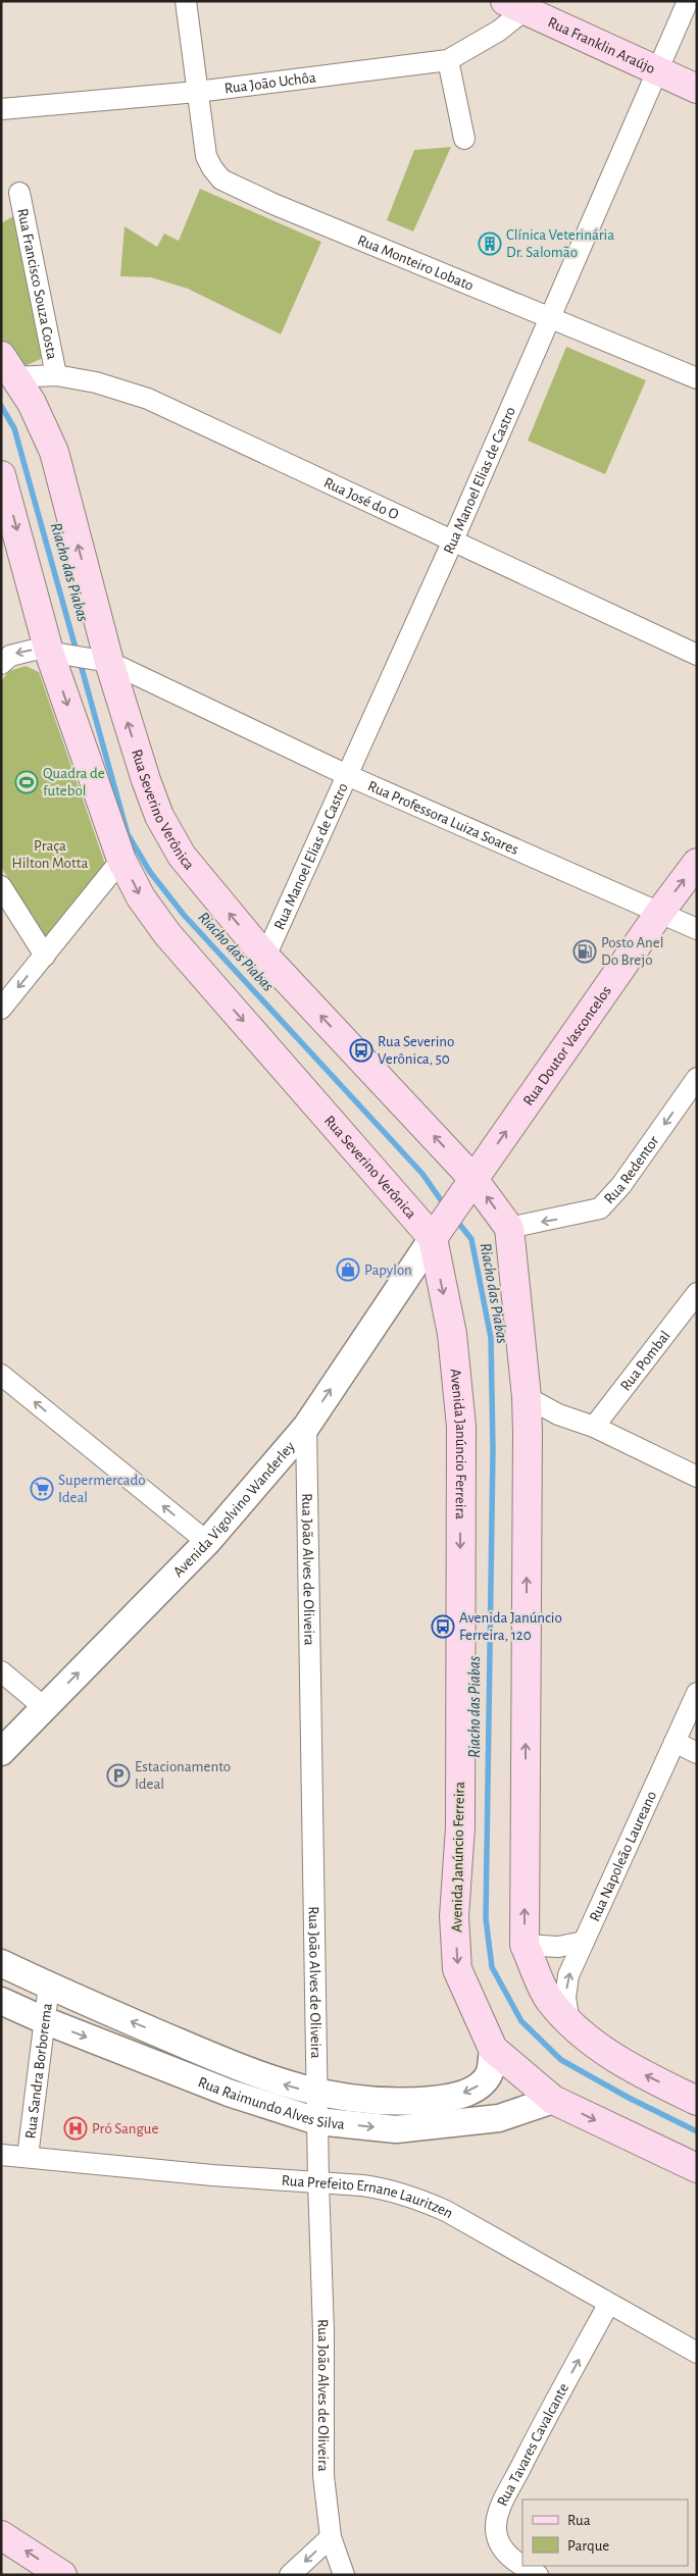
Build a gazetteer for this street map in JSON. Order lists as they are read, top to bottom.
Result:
{
  "streets": {
    "main road": [
      "Rua Franklin Araújo",
      "Rua Severino Verônica",
      "Rua Doutor Vasconcelos",
      "Avenida Janúncio Ferreira"
    ],
    "street": [
      "Rua João Uchôa",
      "Rua Monteiro Lobato",
      "Rua Francisco Souza Costa",
      "Rua Manoel Elias de Castro",
      "Rua José do O",
      "Rua Professora Luiza Soares",
      "Rua Redentor",
      "Rua Pombal",
      "Avenida Vigolvino Wanderley",
      "Rua João Alves de Oliveira",
      "Rua Napoleão Laureano",
      "Rua Sandra Borborema",
      "Rua Raimundo Alves Silva",
      "Rua Prefeito Ernane Lauritzen",
      "Rua Tavares Cavalcante"
    ]
  },
  "crossings": [
    ["Rua Franklin Araújo", "Rua João Uchôa"],
    ["Rua Franklin Araújo", "Rua Manoel Elias de Castro"],
    ["Rua João Uchôa", "Rua Monteiro Lobato"],
    ["Rua Monteiro Lobato", "Rua Manoel Elias de Castro"],
    ["Rua Francisco Souza Costa", "Rua José do O"],
    ["Rua Manoel Elias de Castro", "Rua José do O"],
    ["Rua Manoel Elias de Castro", "Rua Severino Verônica"],
    ["Rua Manoel Elias de Castro", "Rua Professora Luiza Soares"],
    ["Rua José do O", "Rua Severino Verônica"],
    ["Rua Severino Verônica", "Rua Professora Luiza Soares"],
    ["Rua Severino Verônica", "Rua Doutor Vasconcelos"],
    ["Rua Severino Verônica", "Avenida Janúncio Ferreira"],
    ["Rua Severino Verônica", "Avenida Vigolvino Wanderley"],
    ["Rua Professora Luiza Soares", "Rua Doutor Vasconcelos"],
    ["Rua Doutor Vasconcelos", "Avenida Janúncio Ferreira"],
    ["Rua Doutor Vasconcelos", "Avenida Vigolvino Wanderley"],
    ["Avenida Janúncio Ferreira", "Avenida Vigolvino Wanderley"],
    ["Avenida Janúncio Ferreira", "Rua Raimundo Alves Silva"],
    ["Avenida Vigolvino Wanderley", "Rua João Alves de Oliveira"],
    ["Rua João Alves de Oliveira", "Rua Raimundo Alves Silva"],
    ["Rua João Alves de Oliveira", "Rua Prefeito Ernane Lauritzen"],
    ["Rua Sandra Borborema", "Rua Raimundo Alves Silva"],
    ["Rua Sandra Borborema", "Rua Prefeito Ernane Lauritzen"],
    ["Rua Prefeito Ernane Lauritzen", "Rua Tavares Cavalcante"]
  ],
  "one_way": [
    "Rua Doutor Vasconcelos",
    "Rua Redentor",
    "Avenida Vigolvino Wanderley",
    "Rua Tavares Cavalcante"
  ],
  "water": ["Riacho das Piabas"],
  "parks": ["Praça Hilton Motta"],
  "places": {
    "building": ["Clínica Veterinária Dr. Salomão"],
    "sports": ["Quadra de futebol"],
    "fuel station": ["Posto Anel Do Brejo"],
    "bus stop": ["Rua Severino Verônica, 50", "Avenida Janúncio Ferreira, 120"],
    "shop": ["Papylon"],
    "supermarket": ["Supermercado Ideal"],
    "parking": ["Estacionamento Ideal"],
    "hospital": ["Pró Sangue"]
  },
  "legend": ["Rua", "Parque"]
}
